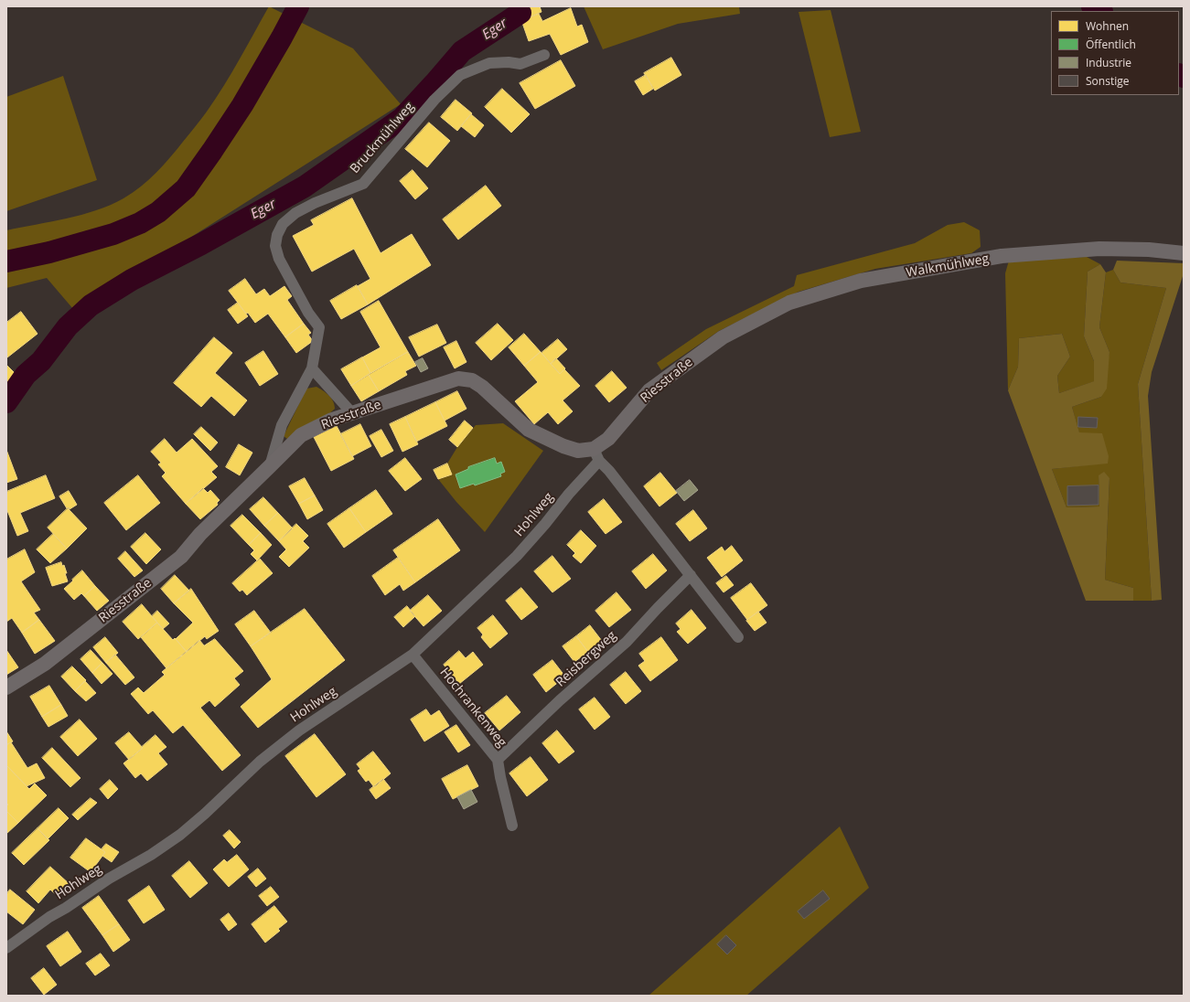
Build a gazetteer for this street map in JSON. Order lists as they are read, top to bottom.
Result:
{
  "streets": {
    "street": [
      "Bruckmühlweg",
      "Walkmühlweg",
      "Riesstraße",
      "Hohlweg",
      "Reisbergweg",
      "Hochrankenweg"
    ]
  },
  "crossings": [
    ["Bruckmühlweg", "Riesstraße"],
    ["Walkmühlweg", "Riesstraße"],
    ["Riesstraße", "Hohlweg"],
    ["Hohlweg", "Hochrankenweg"],
    ["Reisbergweg", "Hochrankenweg"]
  ],
  "water": ["Eger"],
  "legend": [
    "Wohnen",
    "Öffentlich",
    "Industrie",
    "Sonstige"
  ]
}
